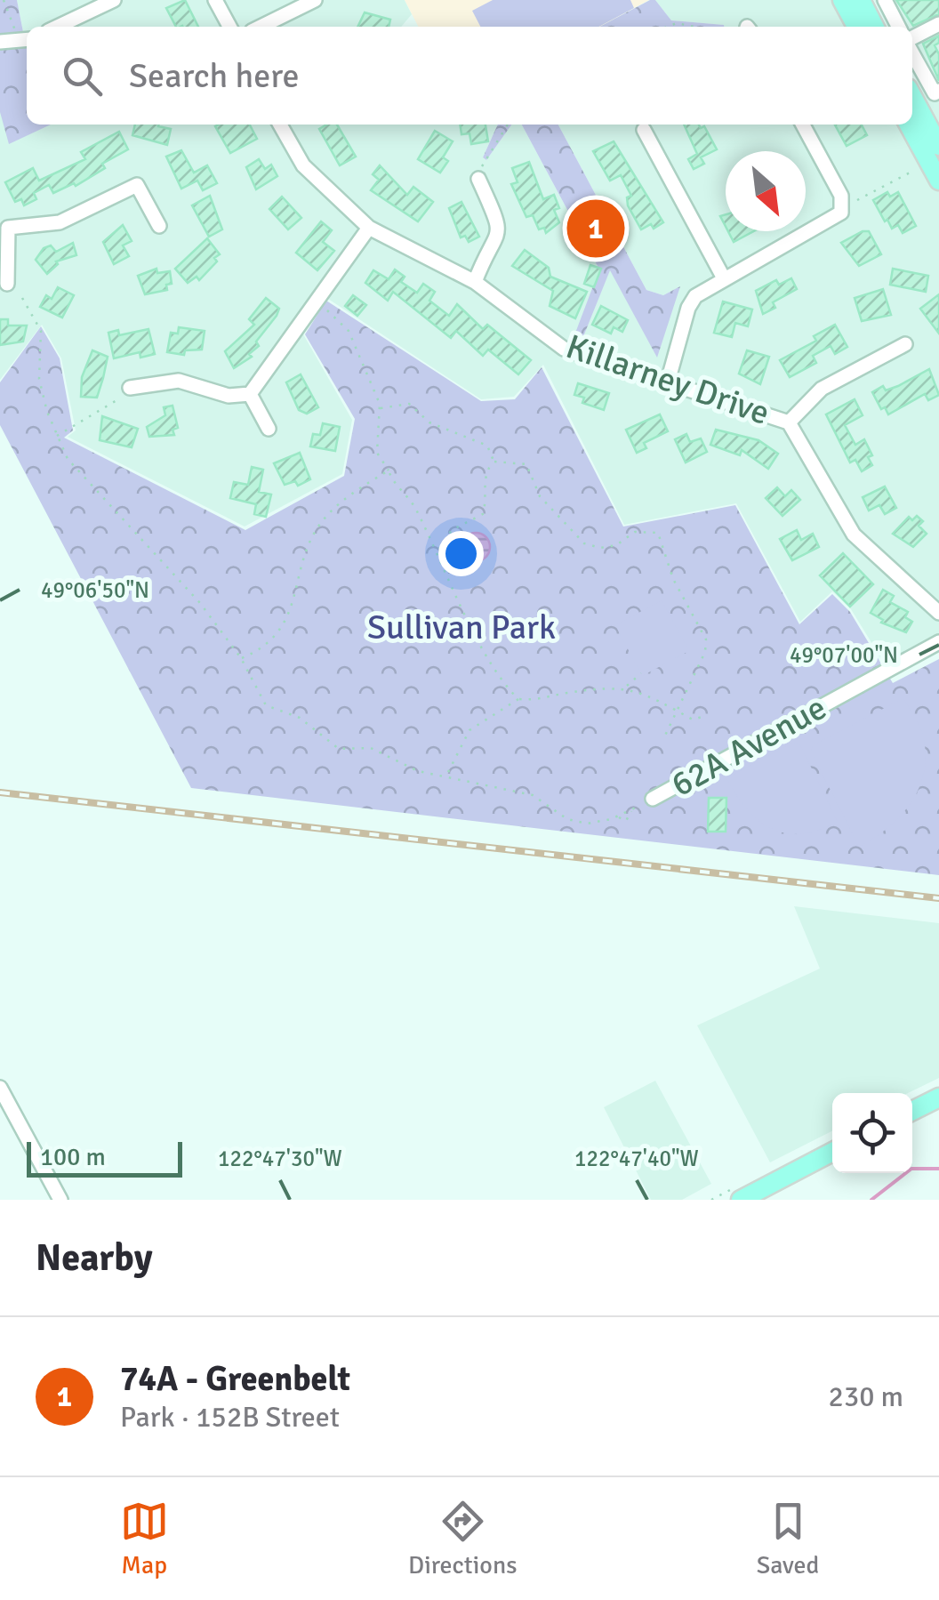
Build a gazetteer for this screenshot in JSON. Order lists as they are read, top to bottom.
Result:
{
  "streets": {
    "street": ["Killarney Drive", "62A Avenue"]
  },
  "parks": ["Sullivan Park"],
  "scale_bar": "100 m",
  "north": "bottom right",
  "page": {
    "search": "Search here",
    "pins": "1",
    "scale": "100 m",
    "heading": "Nearby",
    "list": [
      {
        "mark": "1",
        "name": "74A - Greenbelt",
        "note": "Park · 152B Street",
        "value": "230 m"
      }
    ],
    "nav": ["Map", "Directions", "Saved"]
  },
  "coordinates": [
    "49°06'50\"N",
    "49°07'00\"N",
    "122°47'30\"W",
    "122°47'40\"W"
  ]
}
